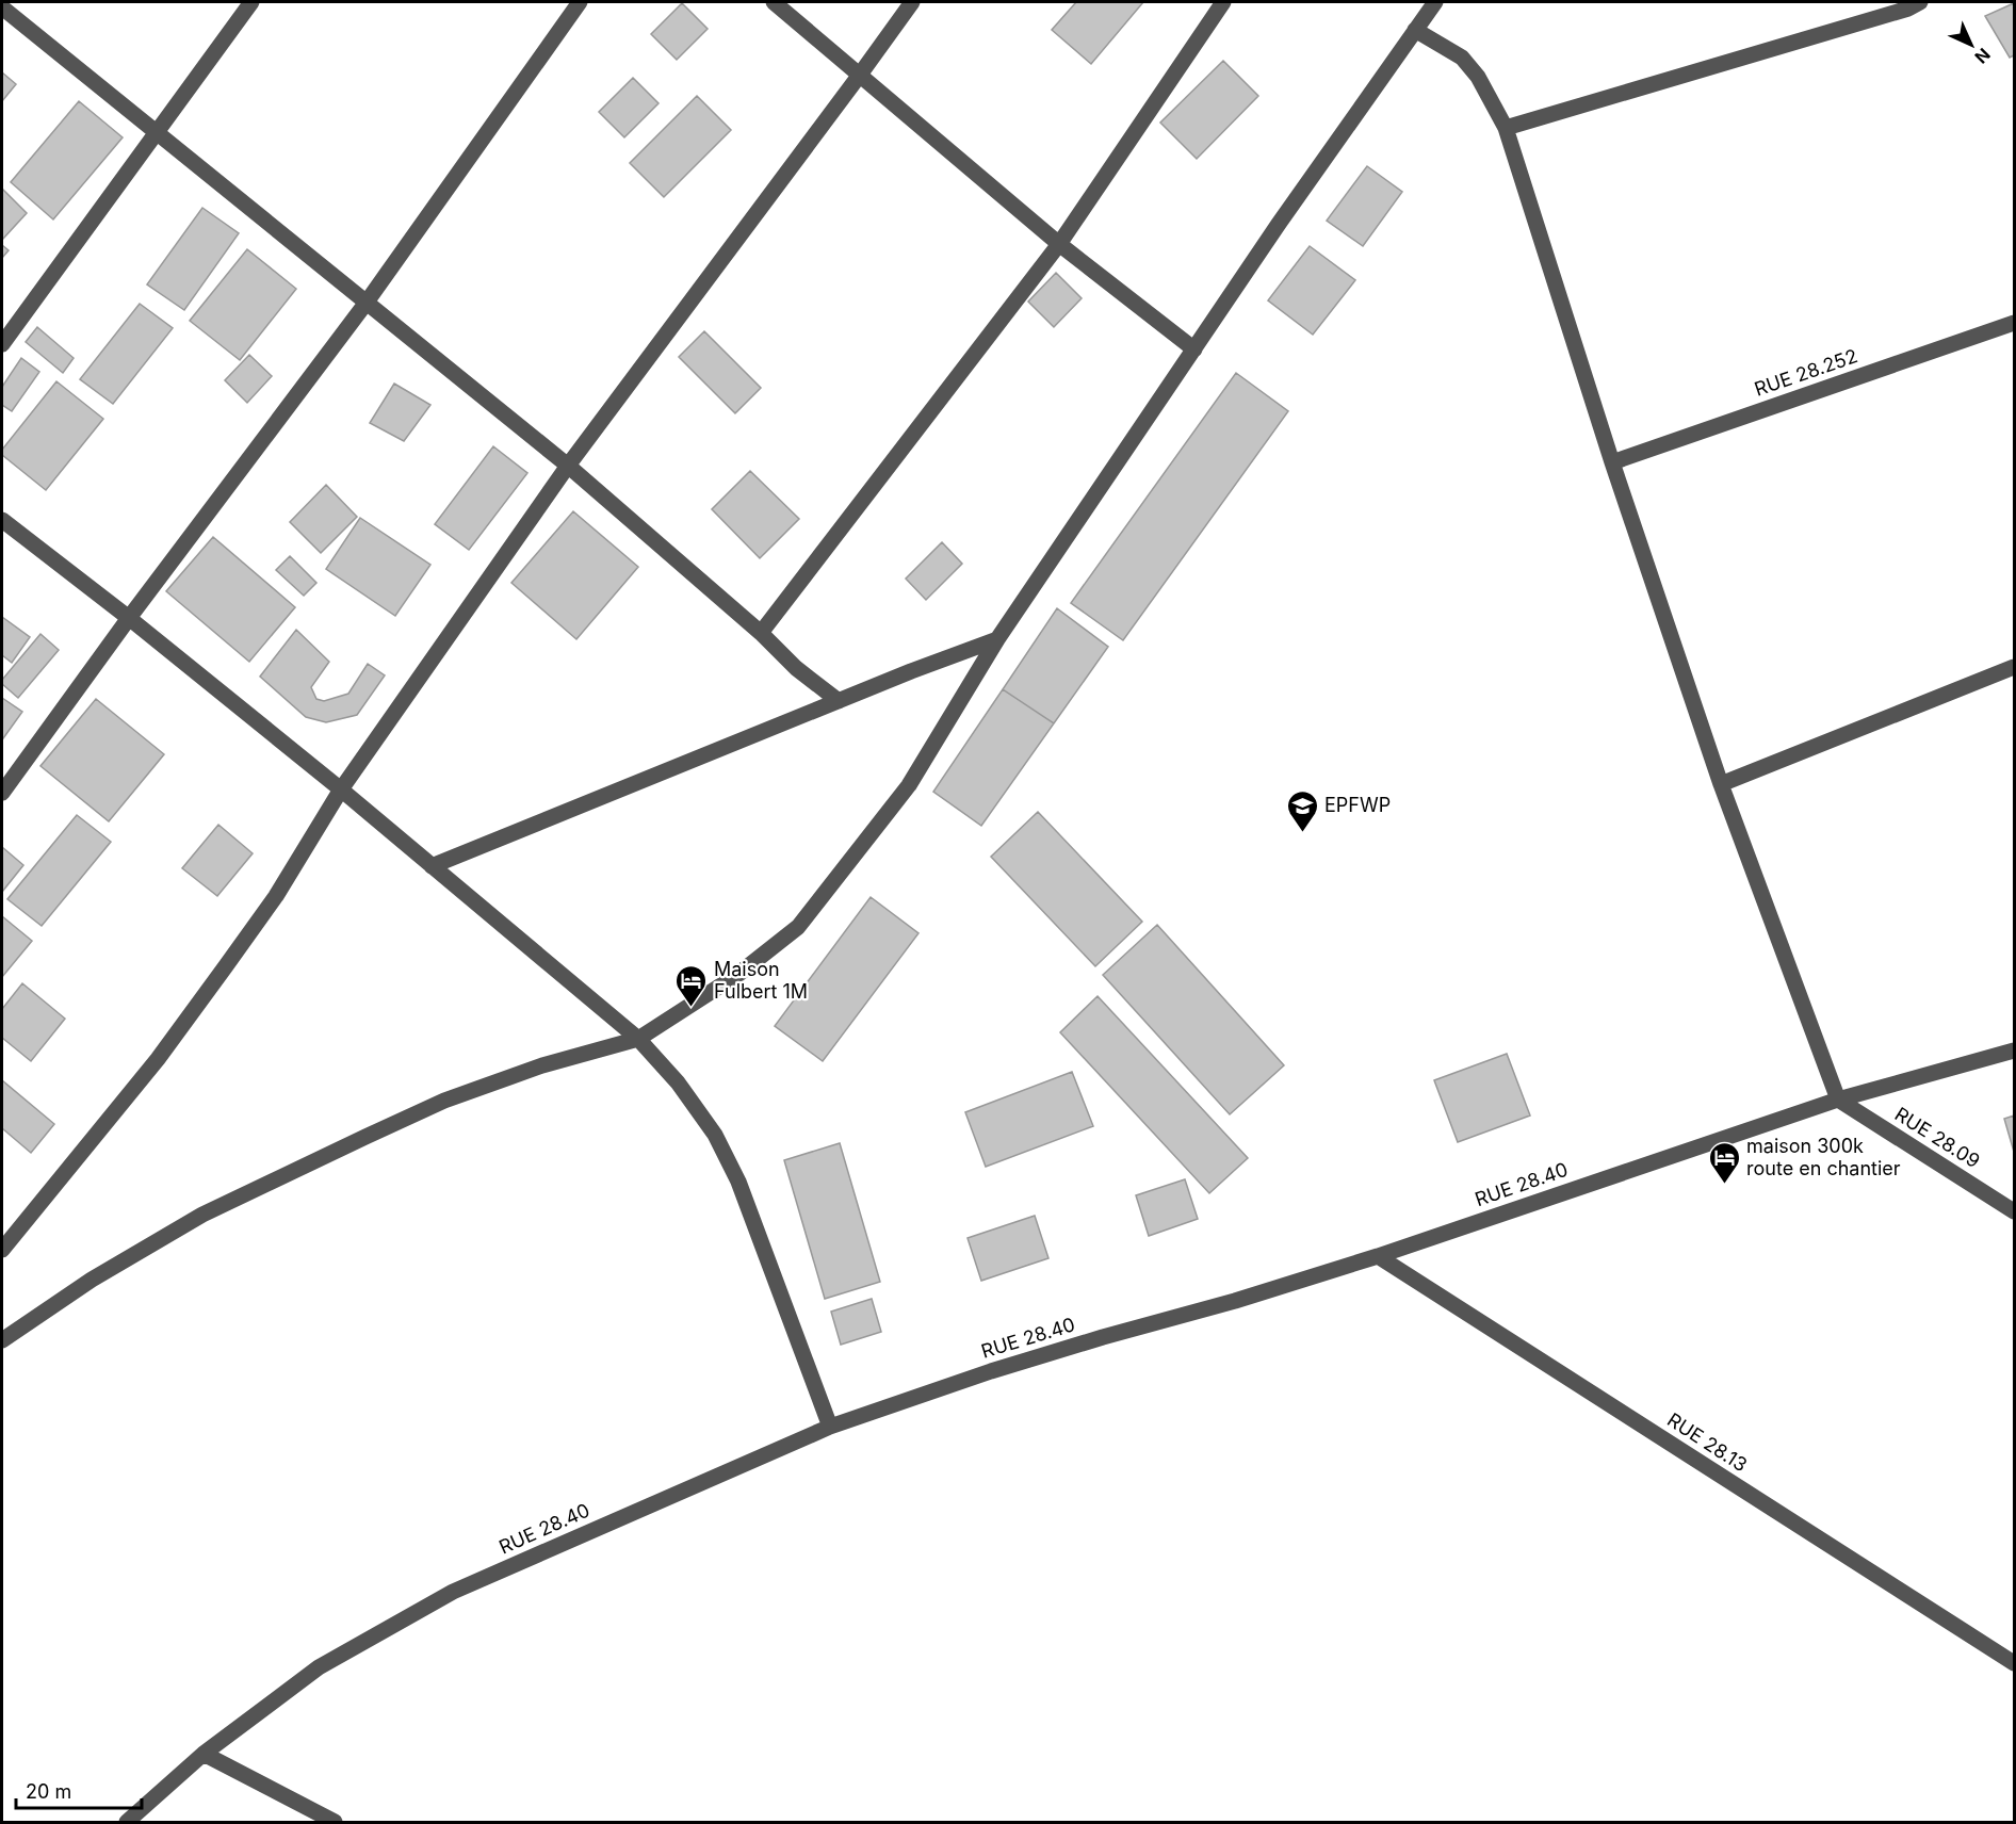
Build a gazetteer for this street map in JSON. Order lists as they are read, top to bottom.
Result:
{
  "streets": {
    "street": [
      "RUE 28.252",
      "RUE 28.09",
      "RUE 28.40",
      "RUE 28.13"
    ]
  },
  "crossings": [
    ["RUE 28.09", "RUE 28.40"],
    ["RUE 28.40", "RUE 28.13"]
  ],
  "places": {
    "school or university": ["EPFWP"],
    "hotel": ["Maison Fulbert 1M", "maison 300k route en chantier"]
  },
  "scale_bar": "20 m",
  "north": "bottom right"
}
